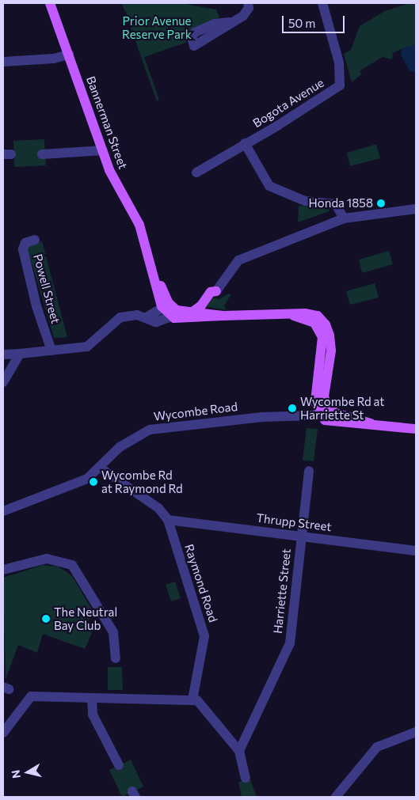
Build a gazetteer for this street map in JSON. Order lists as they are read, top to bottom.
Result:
{
  "streets": {
    "main road": ["Bannerman Street", "Wycombe Road"],
    "street": [
      "Bogota Avenue",
      "Powell Street",
      "Thrupp Street",
      "Raymond Road",
      "Harriette Street"
    ]
  },
  "crossings": [
    ["Wycombe Road", "Raymond Road"],
    ["Thrupp Street", "Raymond Road"],
    ["Thrupp Street", "Harriette Street"]
  ],
  "parks": ["Prior Avenue Reserve Park"],
  "places": [
    "Honda 1858",
    "Wycombe Rd at Harriette St",
    "Wycombe Rd at Raymond Rd",
    "The Neutral Bay Club"
  ],
  "scale_bar": "50 m",
  "north": "left"
}
